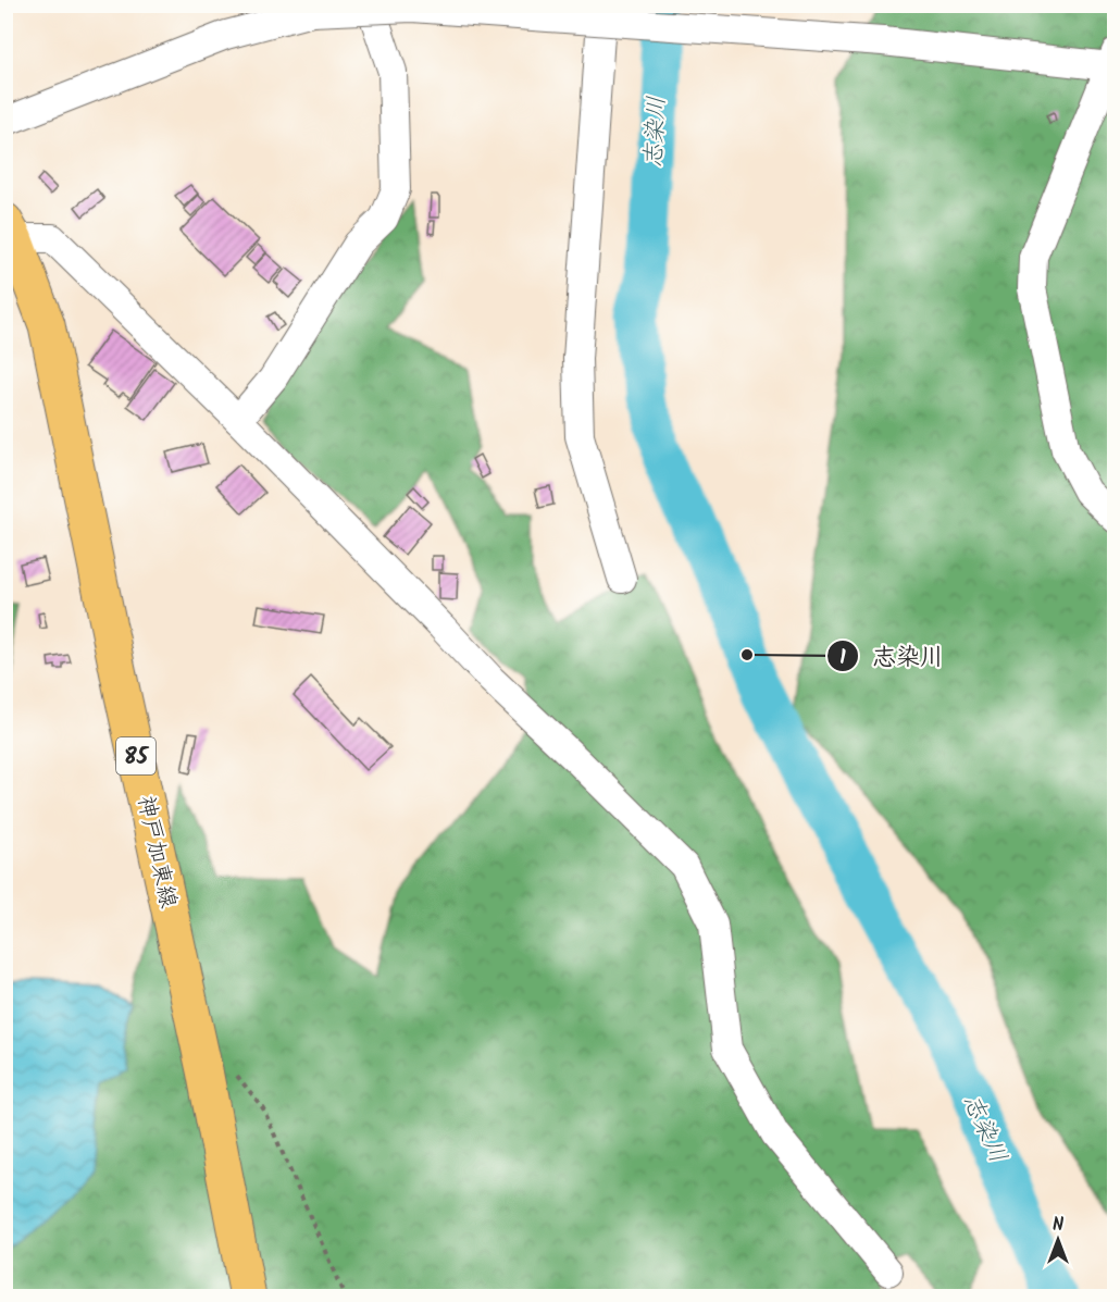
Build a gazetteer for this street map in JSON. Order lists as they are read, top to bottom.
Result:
{
  "streets": {
    "main road": ["85", "神戸加東線"]
  },
  "water": ["志染川"],
  "places": ["志染川"],
  "north": "top"
}
